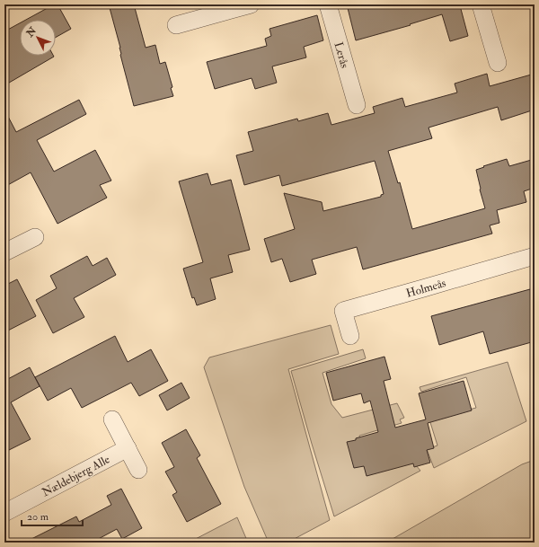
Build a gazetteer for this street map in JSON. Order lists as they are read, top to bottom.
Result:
{
  "streets": {
    "street": ["Lerås", "Holmeås", "Nældebjerg Alle"]
  },
  "scale_bar": "20 m",
  "north": "top left"
}
